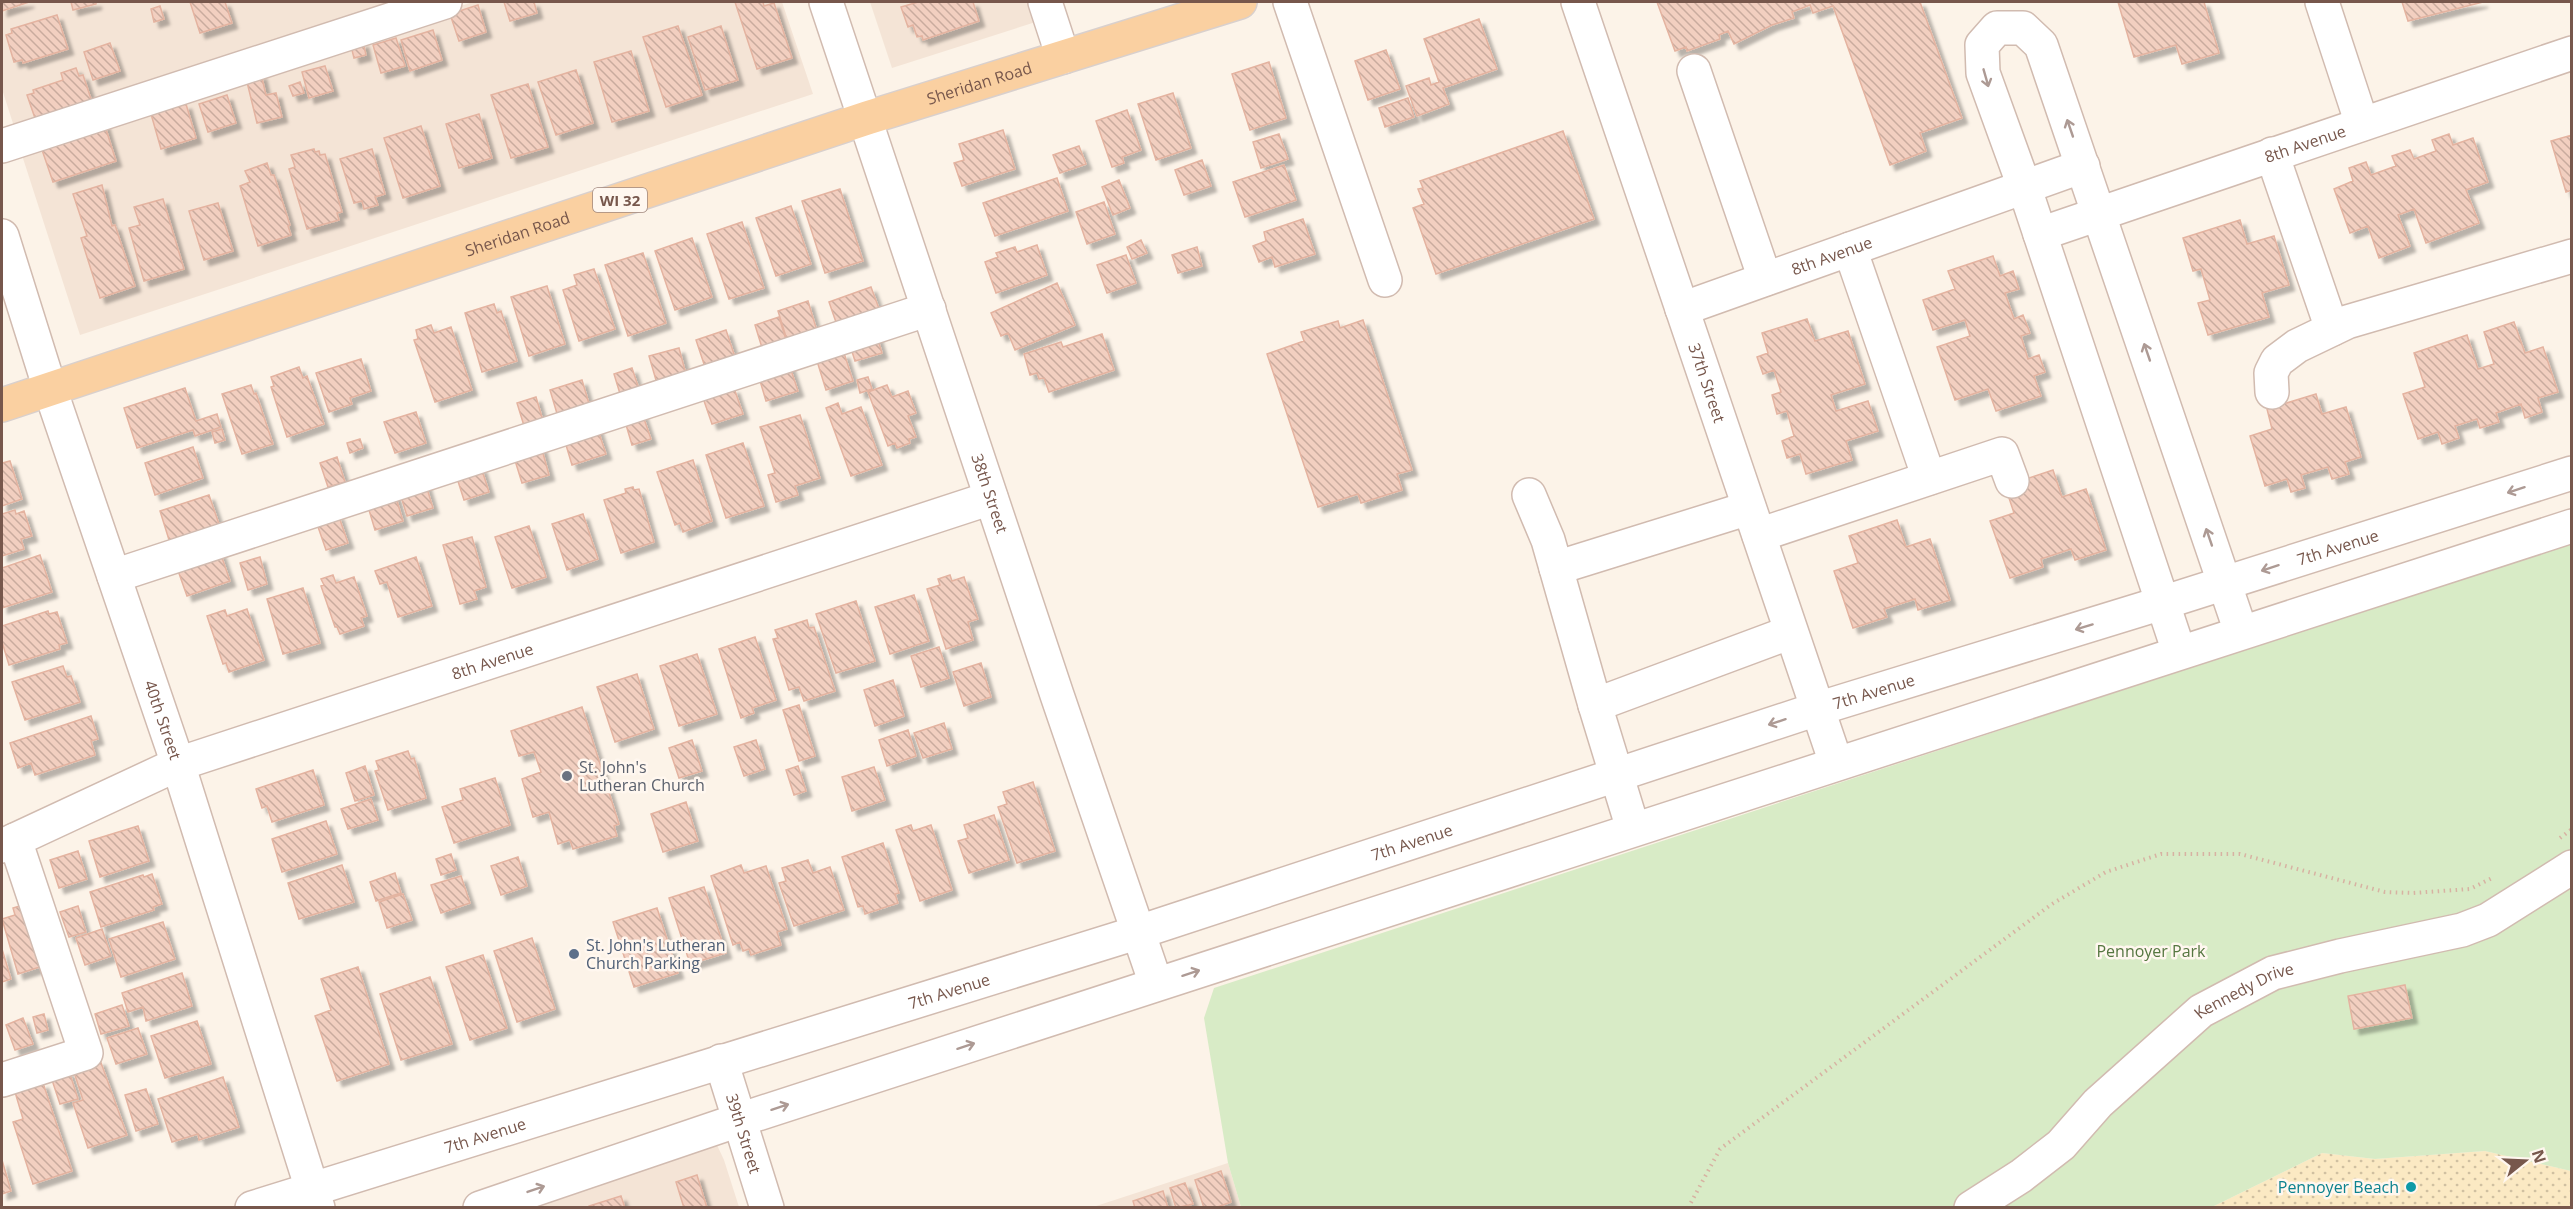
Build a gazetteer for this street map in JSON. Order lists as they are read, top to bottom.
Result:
{
  "streets": {
    "main road": ["Sheridan Road", "WI 32"],
    "street": [
      "8th Avenue",
      "37th Street",
      "38th Street",
      "7th Avenue",
      "40th Street",
      "Kennedy Drive",
      "39th Street"
    ]
  },
  "crossings": [
    ["Sheridan Road", "38th Street"],
    ["Sheridan Road", "40th Street"],
    ["8th Avenue", "37th Street"],
    ["8th Avenue", "38th Street"],
    ["8th Avenue", "40th Street"],
    ["37th Street", "7th Avenue"],
    ["38th Street", "7th Avenue"],
    ["7th Avenue", "40th Street"],
    ["7th Avenue", "39th Street"]
  ],
  "parks": ["Pennoyer Park"],
  "places": ["St. John's Lutheran Church", "St. John's Lutheran Church Parking", "Pennoyer Beach"],
  "north": "right"
}
